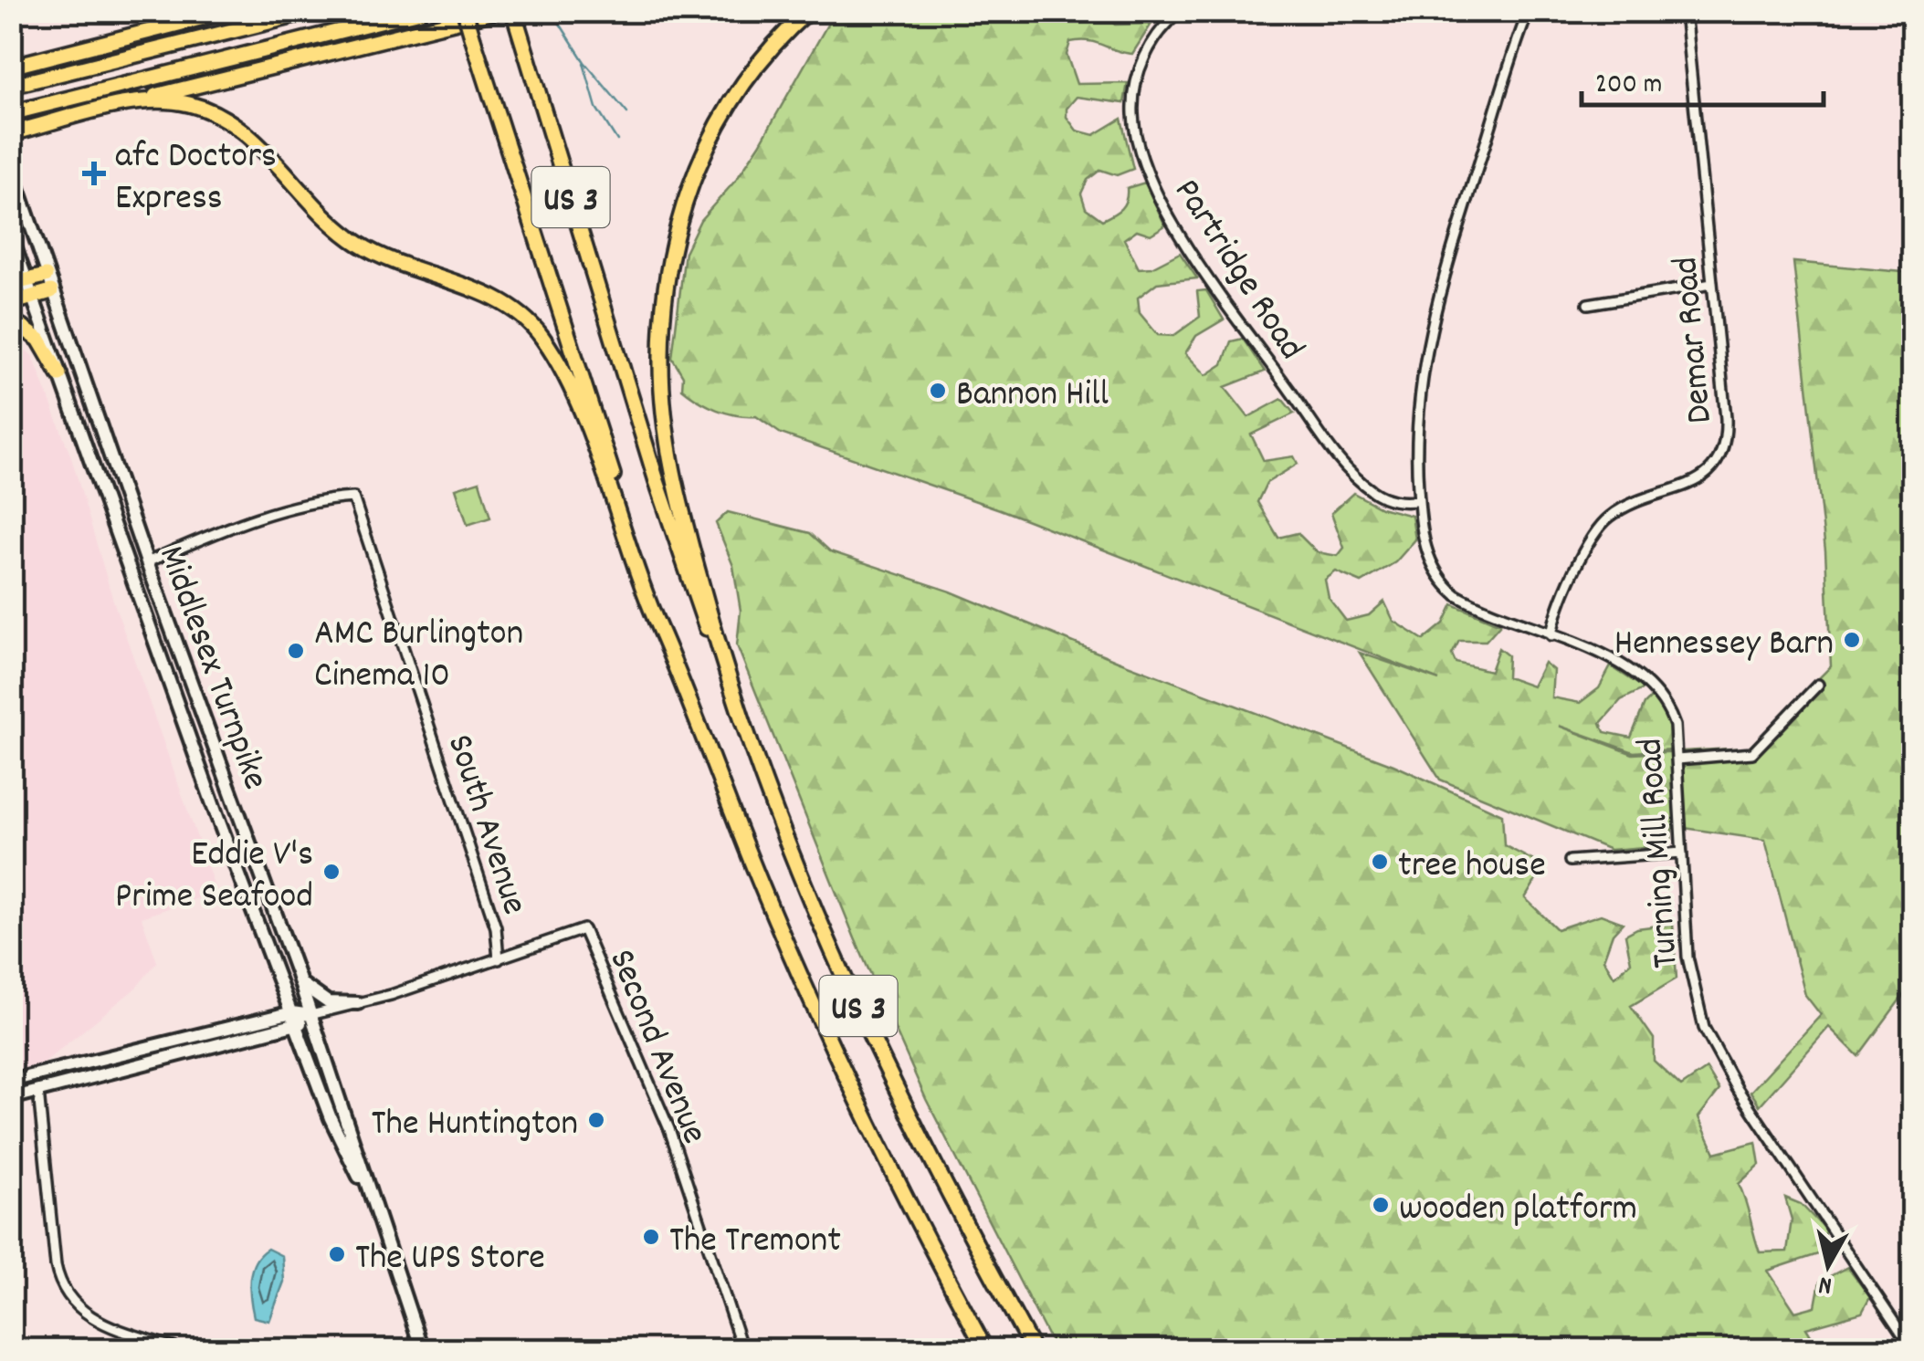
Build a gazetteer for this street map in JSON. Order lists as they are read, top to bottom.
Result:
{
  "streets": {
    "highway": ["US 3"],
    "main road": ["Middlesex Turnpike"],
    "street": [
      "Partridge Road",
      "Demar Road",
      "South Avenue",
      "Turning Mill Road",
      "Second Avenue"
    ]
  },
  "crossings": [
    ["Partridge Road", "Turning Mill Road"],
    ["Demar Road", "Turning Mill Road"],
    ["Middlesex Turnpike", "South Avenue"],
    ["Middlesex Turnpike", "Second Avenue"],
    ["South Avenue", "Second Avenue"]
  ],
  "places": {
    "health": ["afc Doctors Express"],
    "other": [
      "Bannon Hill",
      "Hennessey Barn",
      "AMC Burlington Cinema 10",
      "tree house",
      "Eddie V's Prime Seafood",
      "The Huntington",
      "wooden platform",
      "The Tremont",
      "The UPS Store"
    ]
  },
  "scale_bar": "200 m",
  "north": "bottom"
}
